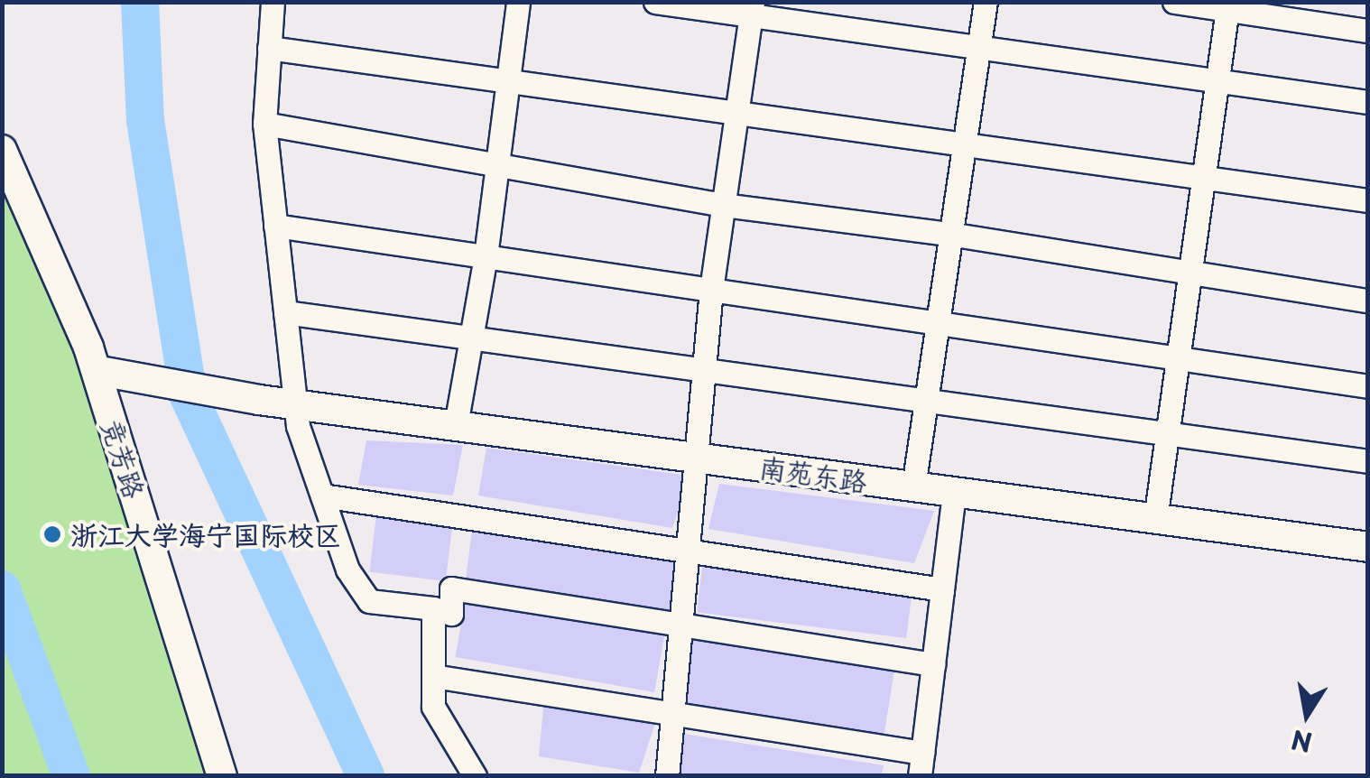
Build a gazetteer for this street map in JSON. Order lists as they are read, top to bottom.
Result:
{
  "streets": {
    "street": ["竞芳路", "南苑东路"]
  },
  "places": ["浙江大学海宁国际校区"],
  "north": "bottom"
}
